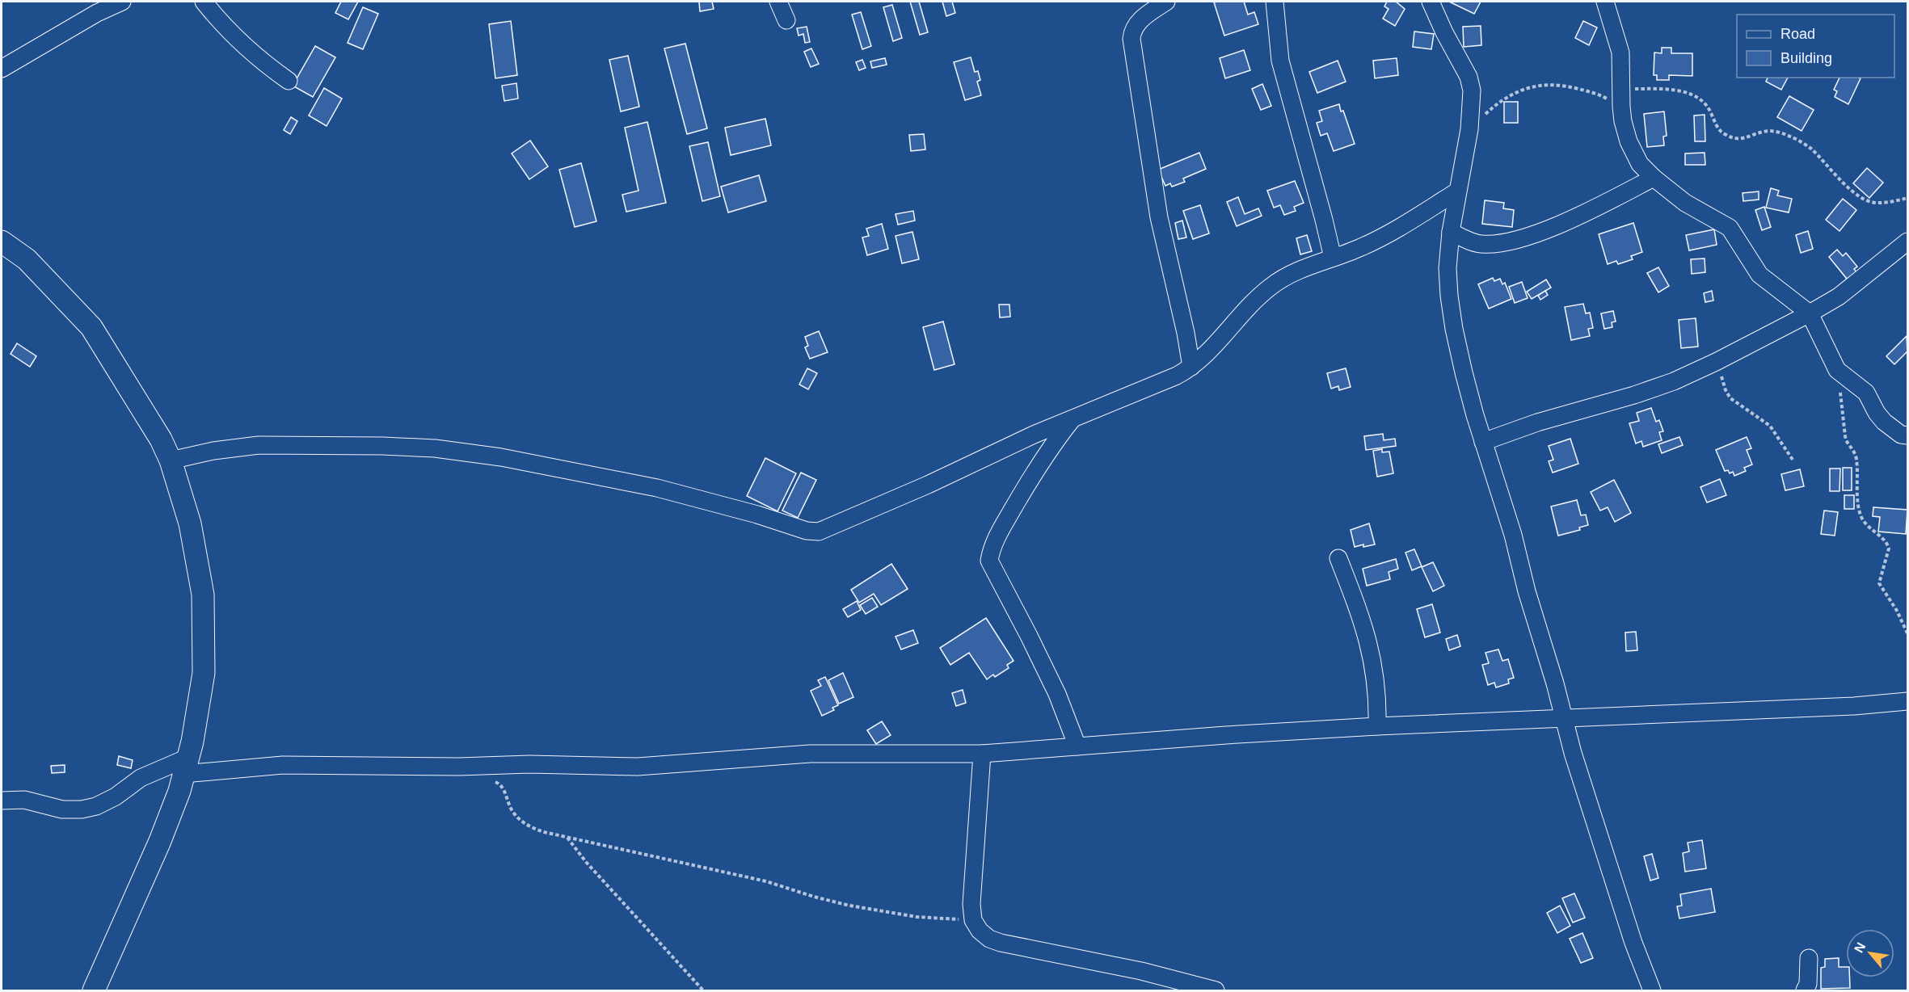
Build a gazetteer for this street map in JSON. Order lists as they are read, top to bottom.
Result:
{
  "legend": ["Road", "Building"],
  "north": "top left"
}
